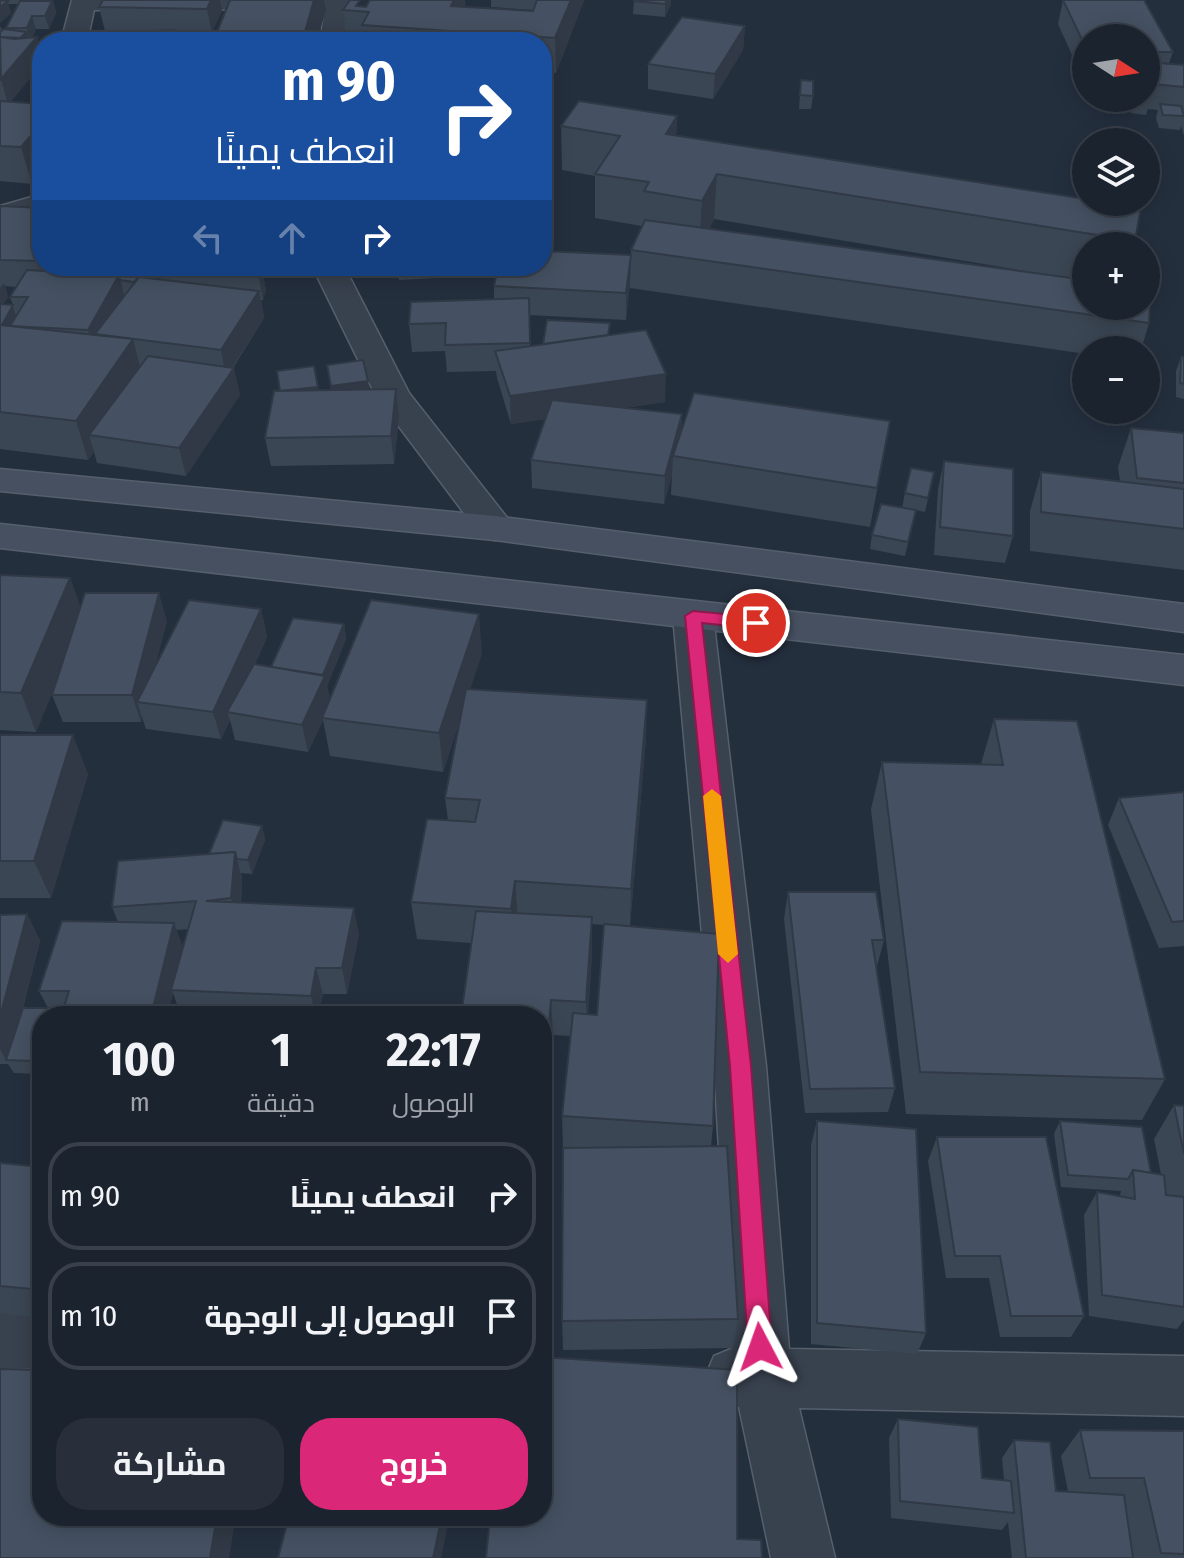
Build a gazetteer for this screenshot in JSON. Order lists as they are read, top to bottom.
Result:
{
  "north": "right",
  "page": {
    "map_buttons": ["+", "−"],
    "turn": ["90 m", "انعطف يمينًا"],
    "eta": [
      "22:17",
      "الوصول",
      "1",
      "دقيقة",
      "100",
      "m"
    ],
    "list": [
      {
        "name": "انعطف يمينًا",
        "value": "90 m"
      },
      {
        "name": "الوصول إلى الوجهة",
        "value": "10 m"
      }
    ],
    "buttons": ["خروج", "مشاركة"]
  }
}
